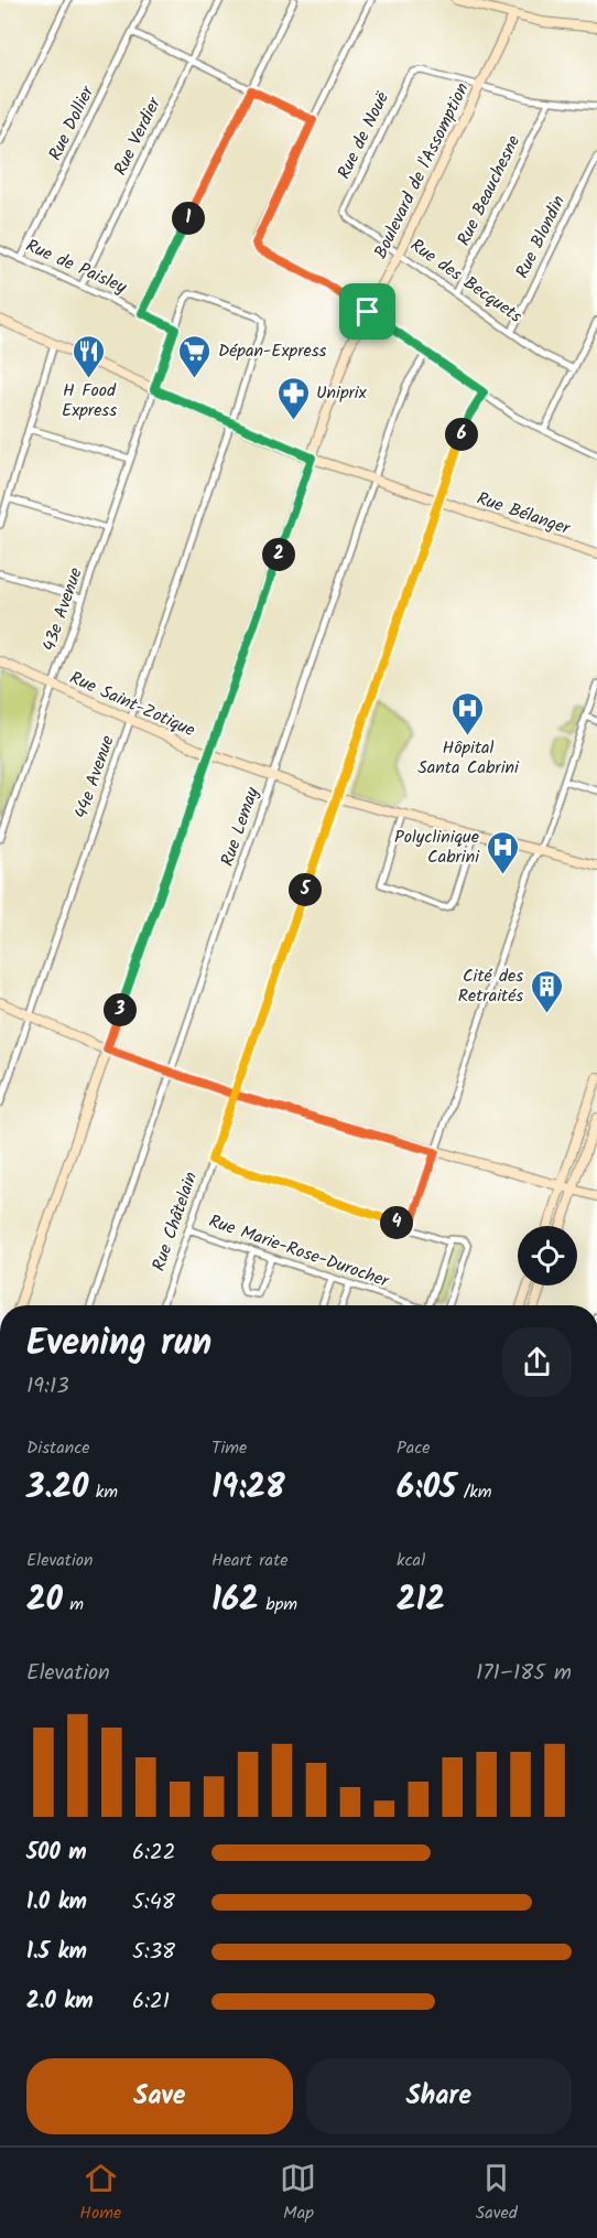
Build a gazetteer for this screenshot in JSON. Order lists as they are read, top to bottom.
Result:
{
  "streets": {
    "street": [
      "Rue Dollier",
      "Rue de Nouë",
      "Rue Verdier",
      "Boulevard de l'Assomption",
      "Rue Beauchesne",
      "Rue Blondin",
      "Rue de Paisley",
      "Rue des Becquets",
      "Rue Bélanger",
      "43e Avenue",
      "Rue Saint-Zotique",
      "44e Avenue",
      "Rue Lemay",
      "Rue Châtelain",
      "Rue Marie-Rose-Durocher"
    ]
  },
  "crossings": [
    ["Rue Dollier", "Rue de Paisley"],
    ["Rue de Nouë", "Boulevard de l'Assomption"],
    ["Rue de Nouë", "Rue des Becquets"],
    ["Rue Verdier", "Rue de Paisley"],
    ["Boulevard de l'Assomption", "Rue des Becquets"],
    ["Boulevard de l'Assomption", "Rue Bélanger"],
    ["Boulevard de l'Assomption", "Rue Saint-Zotique"],
    ["Rue Beauchesne", "Rue des Becquets"],
    ["Rue Blondin", "Rue des Becquets"],
    ["Rue de Paisley", "43e Avenue"],
    ["Rue de Paisley", "44e Avenue"],
    ["Rue Bélanger", "43e Avenue"],
    ["Rue Bélanger", "44e Avenue"],
    ["Rue Bélanger", "Rue Lemay"],
    ["Rue Bélanger", "Rue Châtelain"],
    ["43e Avenue", "Rue Saint-Zotique"],
    ["43e Avenue", "44e Avenue"],
    ["Rue Saint-Zotique", "44e Avenue"],
    ["Rue Saint-Zotique", "Rue Lemay"],
    ["Rue Saint-Zotique", "Rue Châtelain"],
    ["Rue Châtelain", "Rue Marie-Rose-Durocher"]
  ],
  "places": {
    "restaurant": ["H Food Express"],
    "supermarket": ["Dépan-Express"],
    "pharmacy": ["Uniprix"],
    "hospital": ["Hôpital Santa Cabrini", "Polyclinique Cabrini"],
    "building": ["Cité des Retraités"]
  },
  "page": {
    "pins": [
      "1",
      "6",
      "2",
      "5",
      "3",
      "4"
    ],
    "heading": ["Evening run", "19:13"],
    "stats": [
      ["Distance", "3.20 km"],
      ["Time", "19:28"],
      ["Pace", "6:05 /km"],
      ["Elevation", "20 m"],
      ["Heart rate", "162 bpm"],
      ["kcal", "212"]
    ],
    "chart": ["Elevation", "171–185 m"],
    "list": [
      {
        "name": "500 m",
        "note": "6:22"
      },
      {
        "name": "1.0 km",
        "note": "5:48"
      },
      {
        "name": "1.5 km",
        "note": "5:38"
      },
      {
        "name": "2.0 km",
        "note": "6:21"
      }
    ],
    "buttons": ["Save", "Share"],
    "tabs": ["Home", "Map", "Saved"]
  }
}
